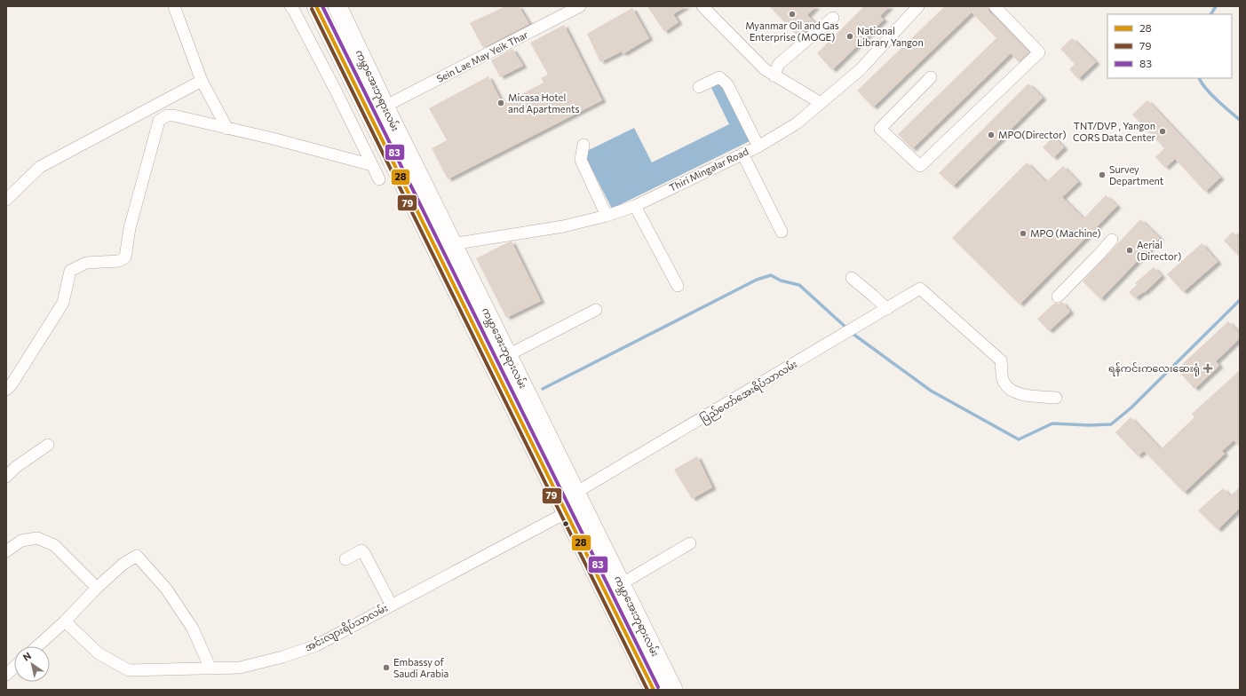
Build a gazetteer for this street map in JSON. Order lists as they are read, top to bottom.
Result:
{
  "streets": {
    "main road": ["ကမ္ဘာအေးဘုရားလမ်း"],
    "street": [
      "Sein Lae May Yeik Thar",
      "Thiri Mingalar Road",
      "ပြည်တော်အေးရိပ်သာလမ်း",
      "အင်းလျားရိပ်သာလမ်း"
    ]
  },
  "crossings": [
    ["Sein Lae May Yeik Thar", "ကမ္ဘာအေးဘုရားလမ်း"],
    ["ကမ္ဘာအေးဘုရားလမ်း", "Thiri Mingalar Road"],
    ["ကမ္ဘာအေးဘုရားလမ်း", "ပြည်တော်အေးရိပ်သာလမ်း"],
    ["ကမ္ဘာအေးဘုရားလမ်း", "အင်းလျားရိပ်သာလမ်း"],
    ["ပြည်တော်အေးရိပ်သာလမ်း", "အင်းလျားရိပ်သာလမ်း"]
  ],
  "places": {
    "other": [
      "Myanmar Oil and Gas Enterprise (MOGE)",
      "National Library Yangon",
      "Micasa Hotel and Apartments",
      "TNT/DVP , Yangon CORS Data Center",
      "MPO(Director)",
      "Survey Department",
      "MPO (Machine)",
      "Aerial (Director)",
      "Embassy of Saudi Arabia"
    ],
    "health": ["ရန်ကင်းကလေးဆေးရုံ"]
  },
  "lines": ["transit line 28", "transit line 83", "transit line 79"],
  "legend": ["28", "79", "83"],
  "north": "top left"
}
